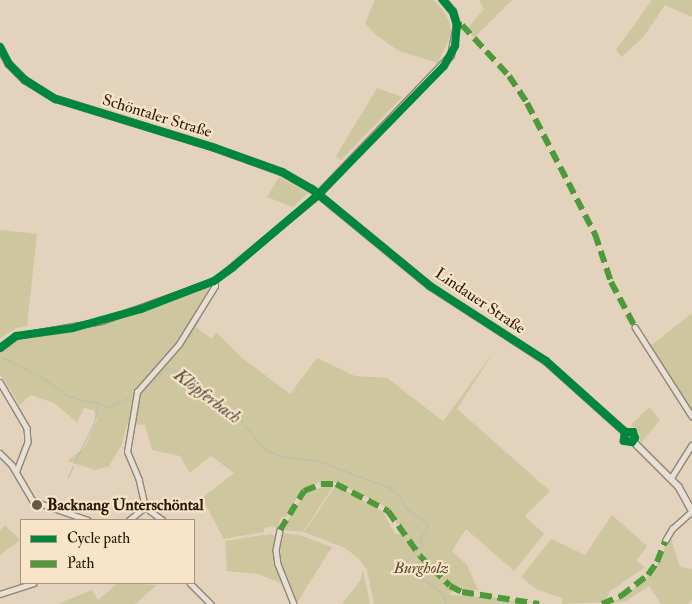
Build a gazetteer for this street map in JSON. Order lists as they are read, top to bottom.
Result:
{
  "streets": {
    "street": ["Schöntaler Straße", "Lindauer Straße"]
  },
  "crossings": [
    ["Schöntaler Straße", "Lindauer Straße"]
  ],
  "water": ["Klöpferbach"],
  "parks": ["Burgholz"],
  "places": ["Backnang Unterschöntal"],
  "legend": ["Cycle path", "Path"]
}
